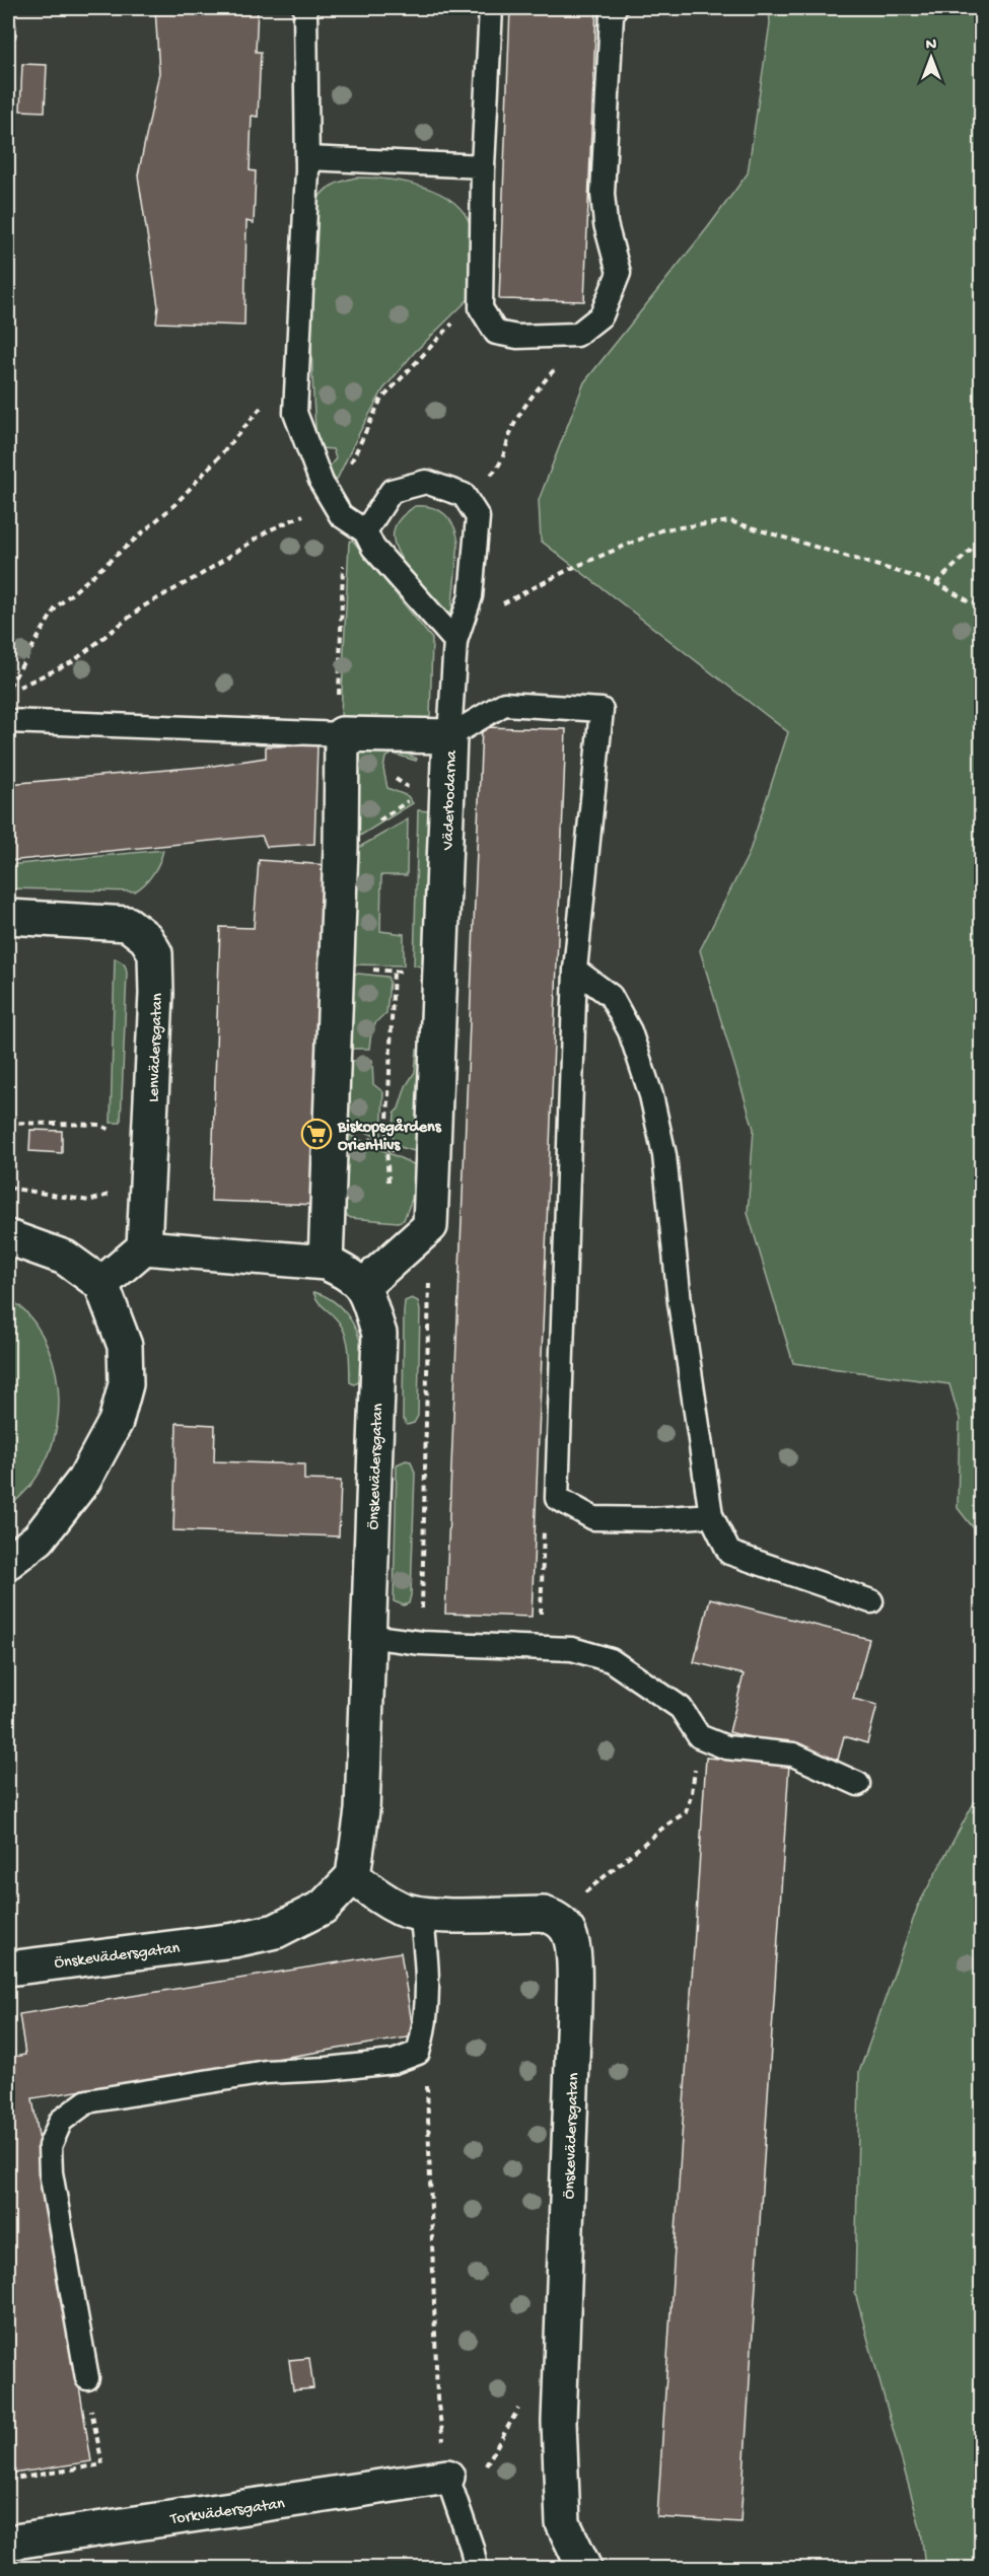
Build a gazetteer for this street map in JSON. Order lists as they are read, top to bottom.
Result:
{
  "streets": {
    "street": [
      "Väderbodarna",
      "Lenvädersgatan",
      "Önskevädersgatan",
      "Torkvädersgatan"
    ]
  },
  "places": {
    "supermarket": ["Biskopsgårdens Orientlivs"]
  },
  "north": "top"
}
